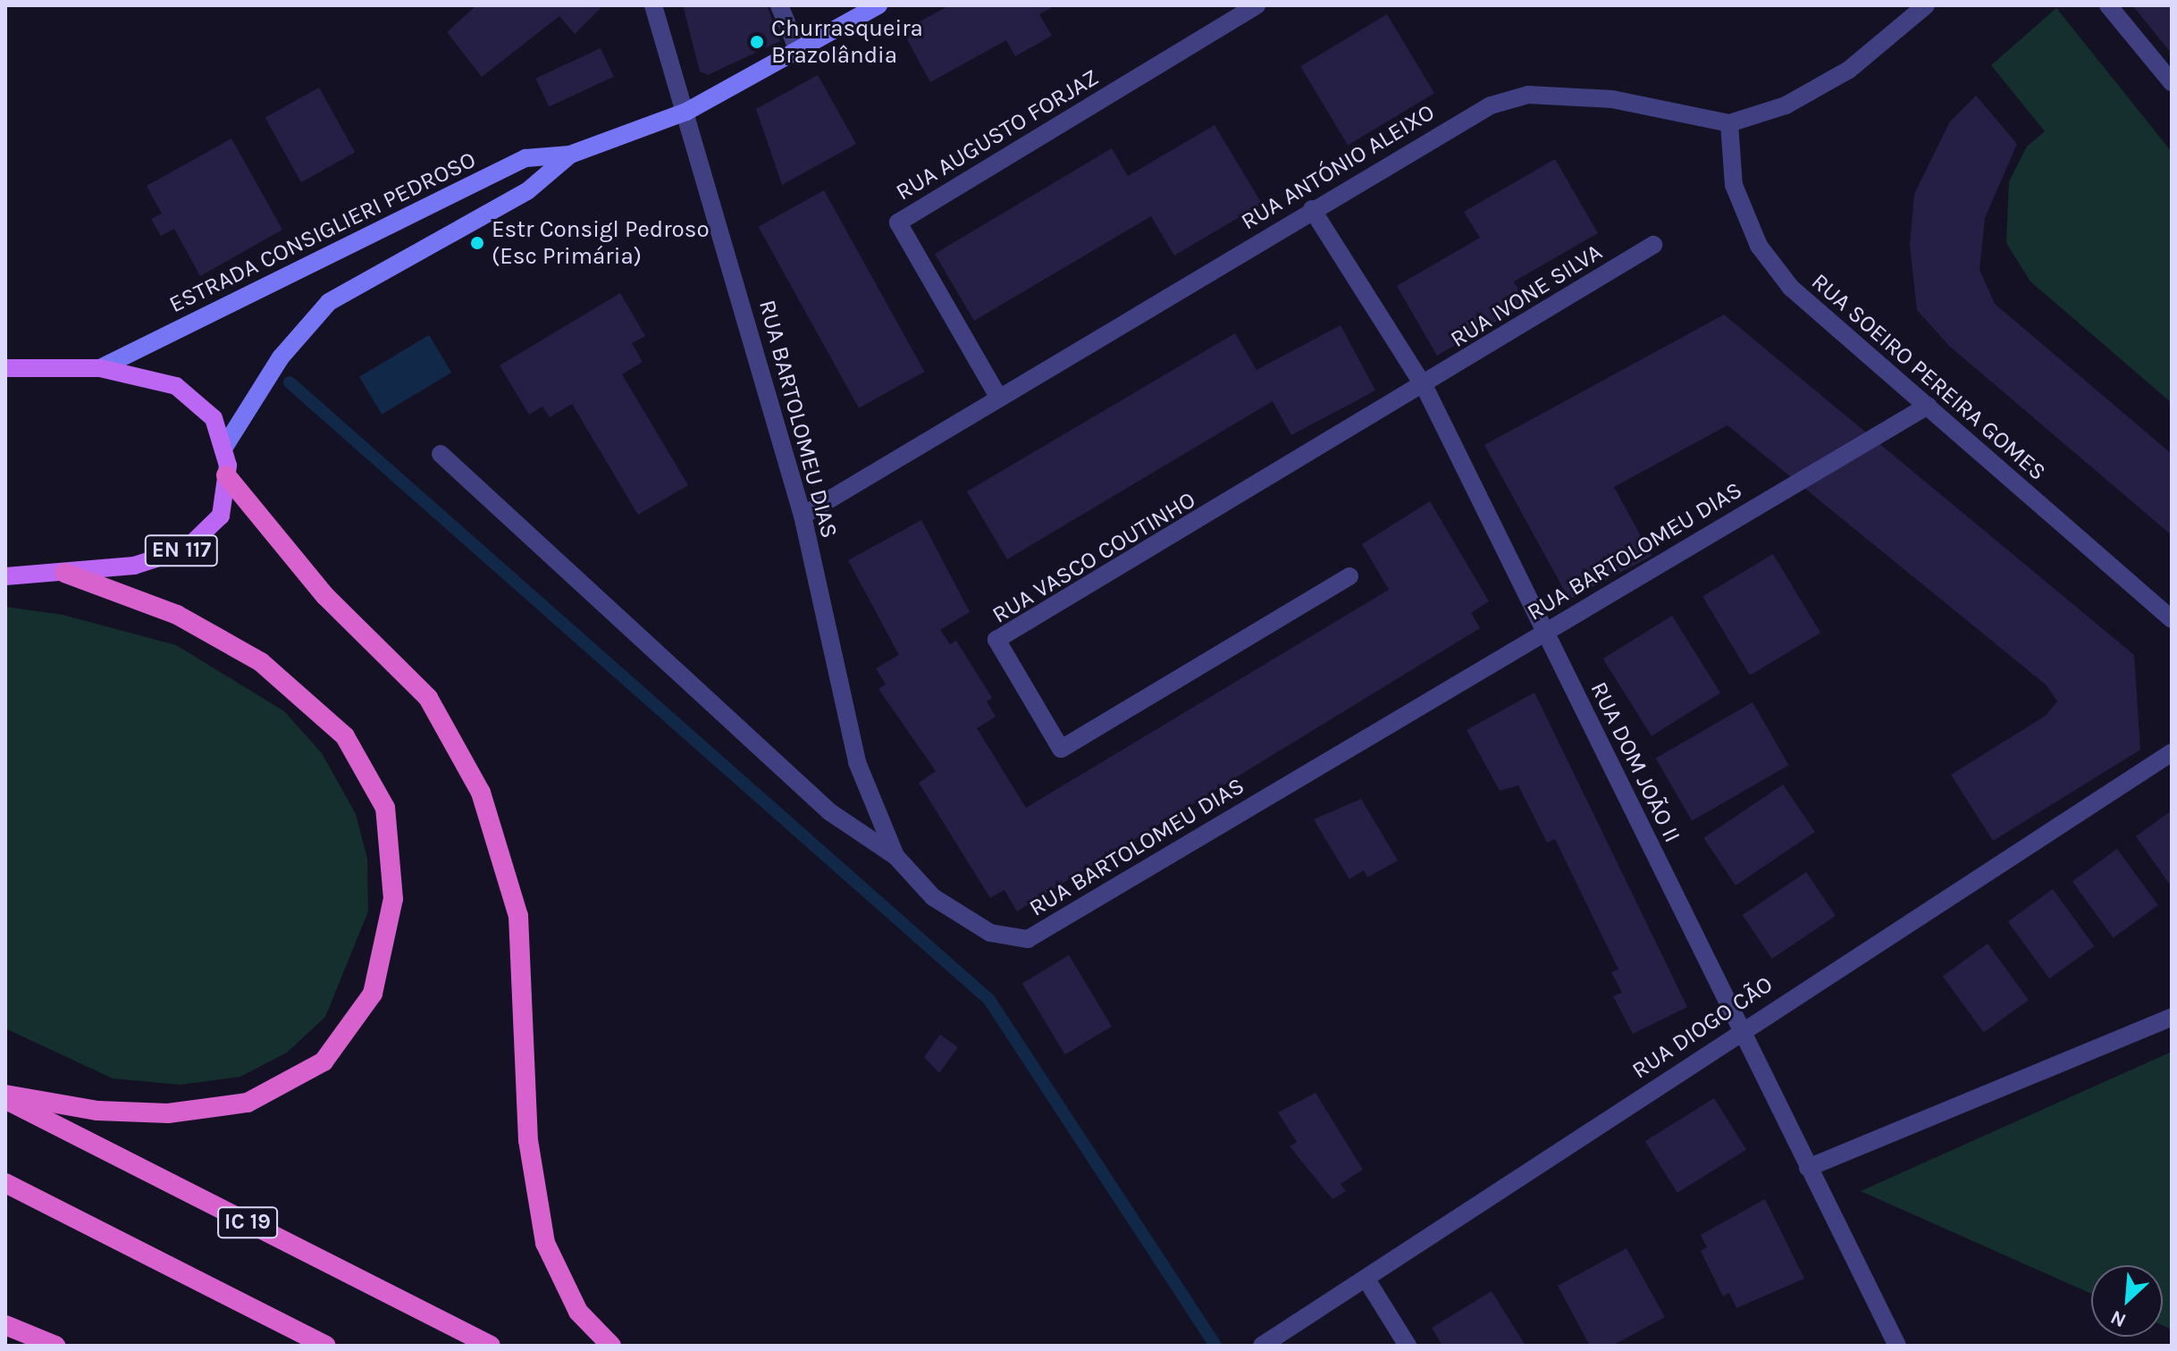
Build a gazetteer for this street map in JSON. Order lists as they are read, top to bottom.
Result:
{
  "streets": {
    "highway": ["IC 19"],
    "main road": ["ESTRADA CONSIGLIERI PEDROSO", "EN 117"],
    "street": [
      "RUA AUGUSTO FORJAZ",
      "RUA ANTÓNIO ALEIXO",
      "RUA IVONE SILVA",
      "RUA SOEIRO PEREIRA GOMES",
      "RUA BARTOLOMEU DIAS",
      "RUA VASCO COUTINHO",
      "RUA DOM JOÃO II",
      "RUA DIOGO CÃO"
    ]
  },
  "crossings": [
    ["RUA AUGUSTO FORJAZ", "RUA ANTÓNIO ALEIXO"],
    ["RUA ANTÓNIO ALEIXO", "RUA SOEIRO PEREIRA GOMES"],
    ["RUA ANTÓNIO ALEIXO", "RUA BARTOLOMEU DIAS"],
    ["RUA ANTÓNIO ALEIXO", "RUA DOM JOÃO II"],
    ["ESTRADA CONSIGLIERI PEDROSO", "RUA BARTOLOMEU DIAS"],
    ["ESTRADA CONSIGLIERI PEDROSO", "EN 117"],
    ["RUA IVONE SILVA", "RUA VASCO COUTINHO"],
    ["RUA IVONE SILVA", "RUA DOM JOÃO II"],
    ["RUA SOEIRO PEREIRA GOMES", "RUA BARTOLOMEU DIAS"],
    ["RUA BARTOLOMEU DIAS", "RUA DOM JOÃO II"],
    ["RUA VASCO COUTINHO", "RUA DOM JOÃO II"],
    ["RUA DOM JOÃO II", "RUA DIOGO CÃO"]
  ],
  "places": ["Churrasqueira Brazolândia", "Estr Consigl Pedroso (Esc Primária)"],
  "north": "bottom left"
}
